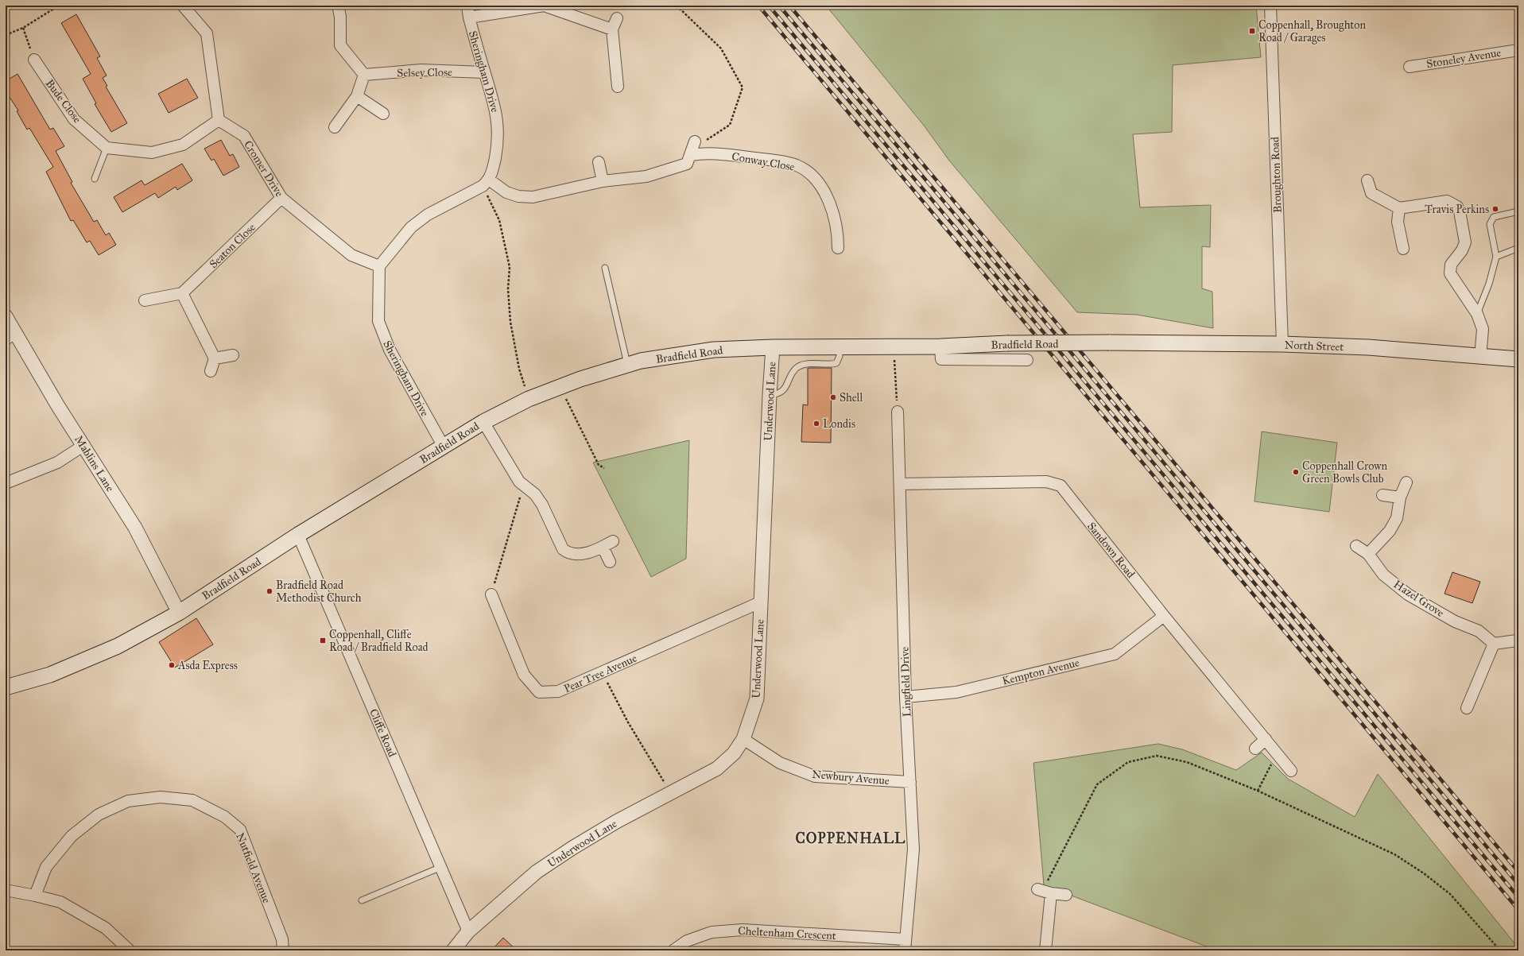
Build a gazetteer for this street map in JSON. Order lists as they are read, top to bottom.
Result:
{
  "streets": {
    "main road": ["Bradfield Road", "North Street"],
    "street": [
      "Stoneley Avenue",
      "Sheringham Drive",
      "Selsey Close",
      "Bude Close",
      "Conway Close",
      "Cromer Drive",
      "Broughton Road",
      "Seaton Close",
      "Underwood Lane",
      "Mablins Lane",
      "Sandown Road",
      "Hazel Grove",
      "Kempton Avenue",
      "Pear Tree Avenue",
      "Lingfield Drive",
      "Cliffe Road",
      "Newbury Avenue",
      "Nutfield Avenue",
      "Cheltenham Crescent"
    ]
  },
  "crossings": [
    ["Sheringham Drive", "Selsey Close"],
    ["Sheringham Drive", "Cromer Drive"],
    ["Sheringham Drive", "Bradfield Road"],
    ["Cromer Drive", "Seaton Close"],
    ["Broughton Road", "North Street"],
    ["Bradfield Road", "North Street"],
    ["Bradfield Road", "Underwood Lane"],
    ["Bradfield Road", "Mablins Lane"],
    ["Bradfield Road", "Cliffe Road"],
    ["Underwood Lane", "Pear Tree Avenue"],
    ["Underwood Lane", "Cliffe Road"],
    ["Underwood Lane", "Newbury Avenue"],
    ["Sandown Road", "Kempton Avenue"],
    ["Sandown Road", "Lingfield Drive"],
    ["Kempton Avenue", "Lingfield Drive"],
    ["Lingfield Drive", "Newbury Avenue"],
    ["Lingfield Drive", "Cheltenham Crescent"]
  ],
  "districts": ["COPPENHALL"],
  "places": {
    "transit": ["Coppenhall, Broughton Road / Garages", "Coppenhall, Cliffe Road / Bradfield Road"],
    "other": [
      "Travis Perkins",
      "Shell",
      "Londis",
      "Coppenhall Crown Green Bowls Club",
      "Bradfield Road Methodist Church",
      "Asda Express"
    ]
  }
}
